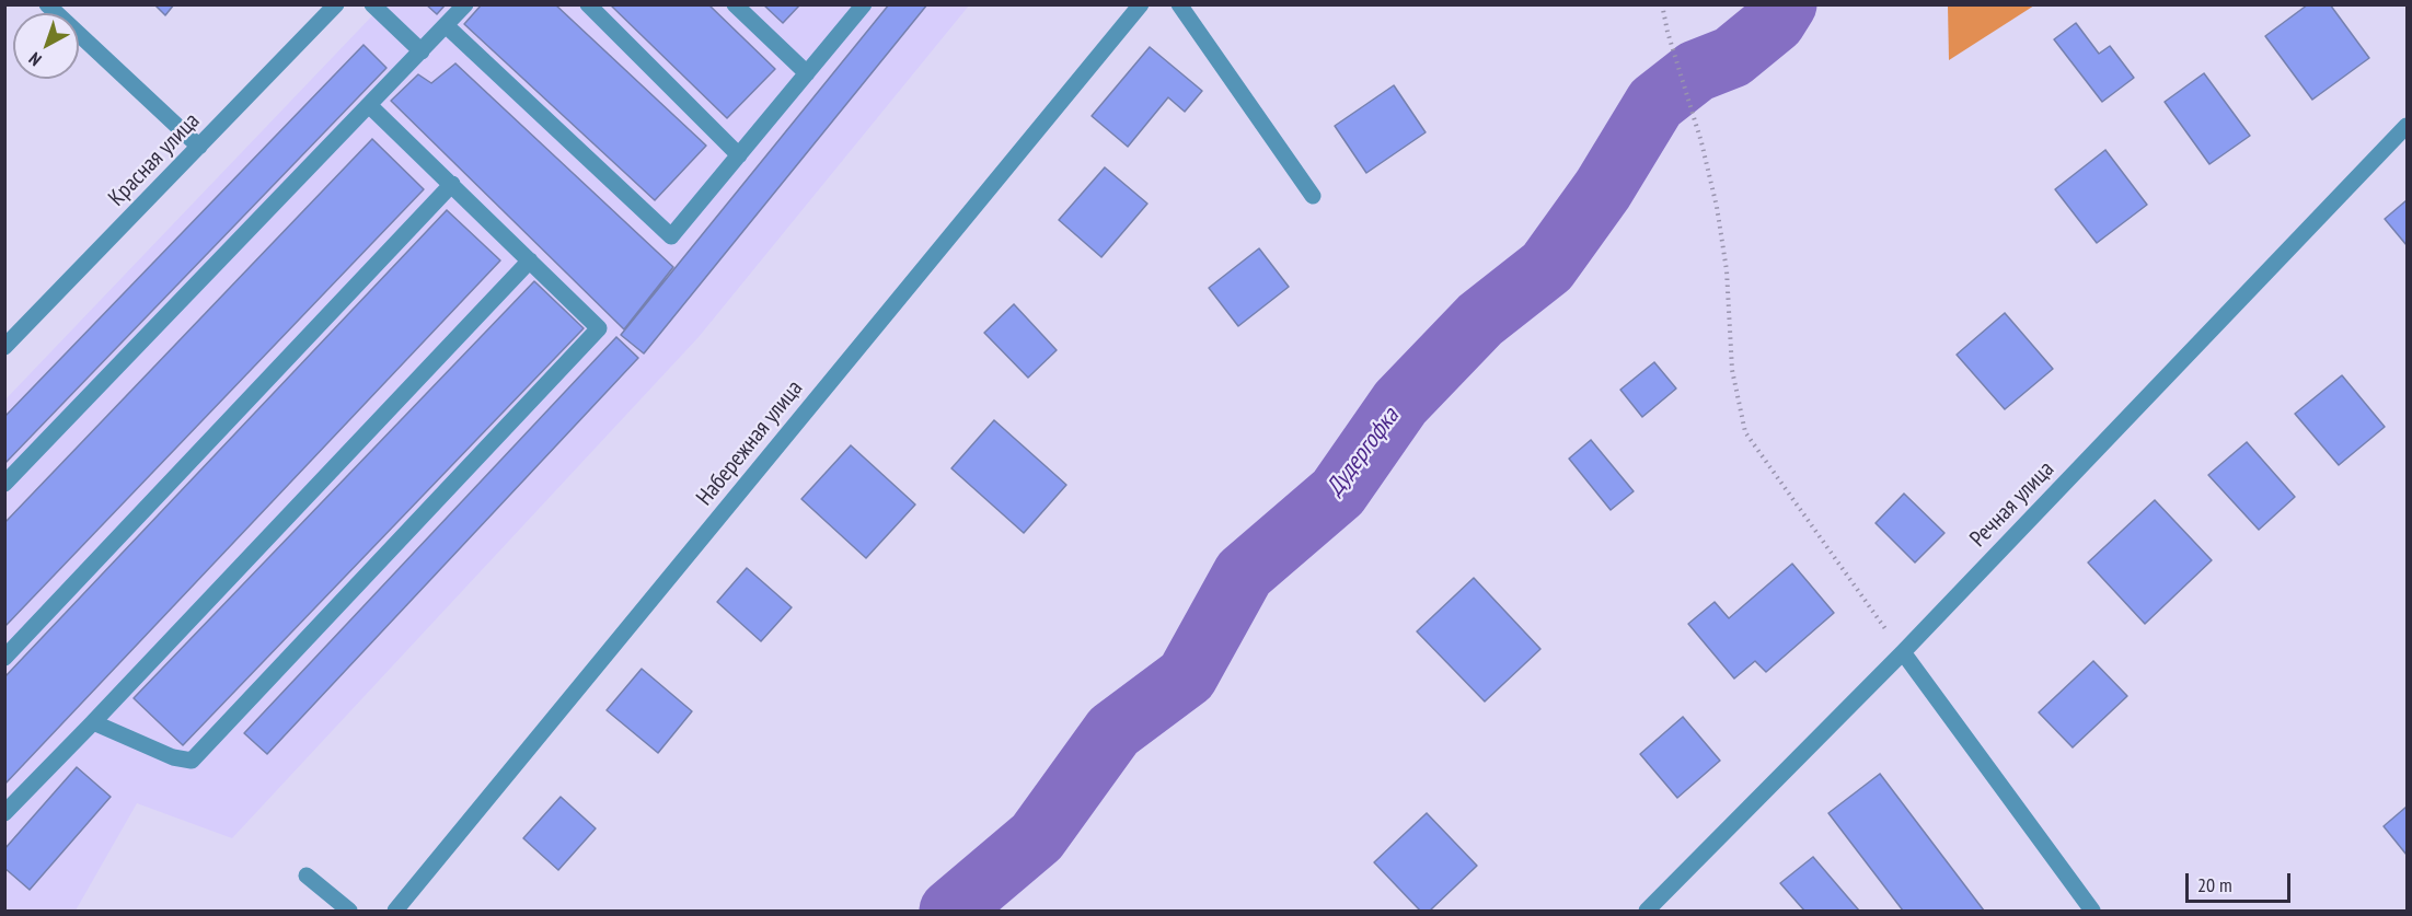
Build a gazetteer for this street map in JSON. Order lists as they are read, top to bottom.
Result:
{
  "streets": {
    "street": ["Красная улица", "Набережная улица", "Речная улица"]
  },
  "water": ["Дудергофка"],
  "scale_bar": "20 m",
  "north": "bottom left"
}
